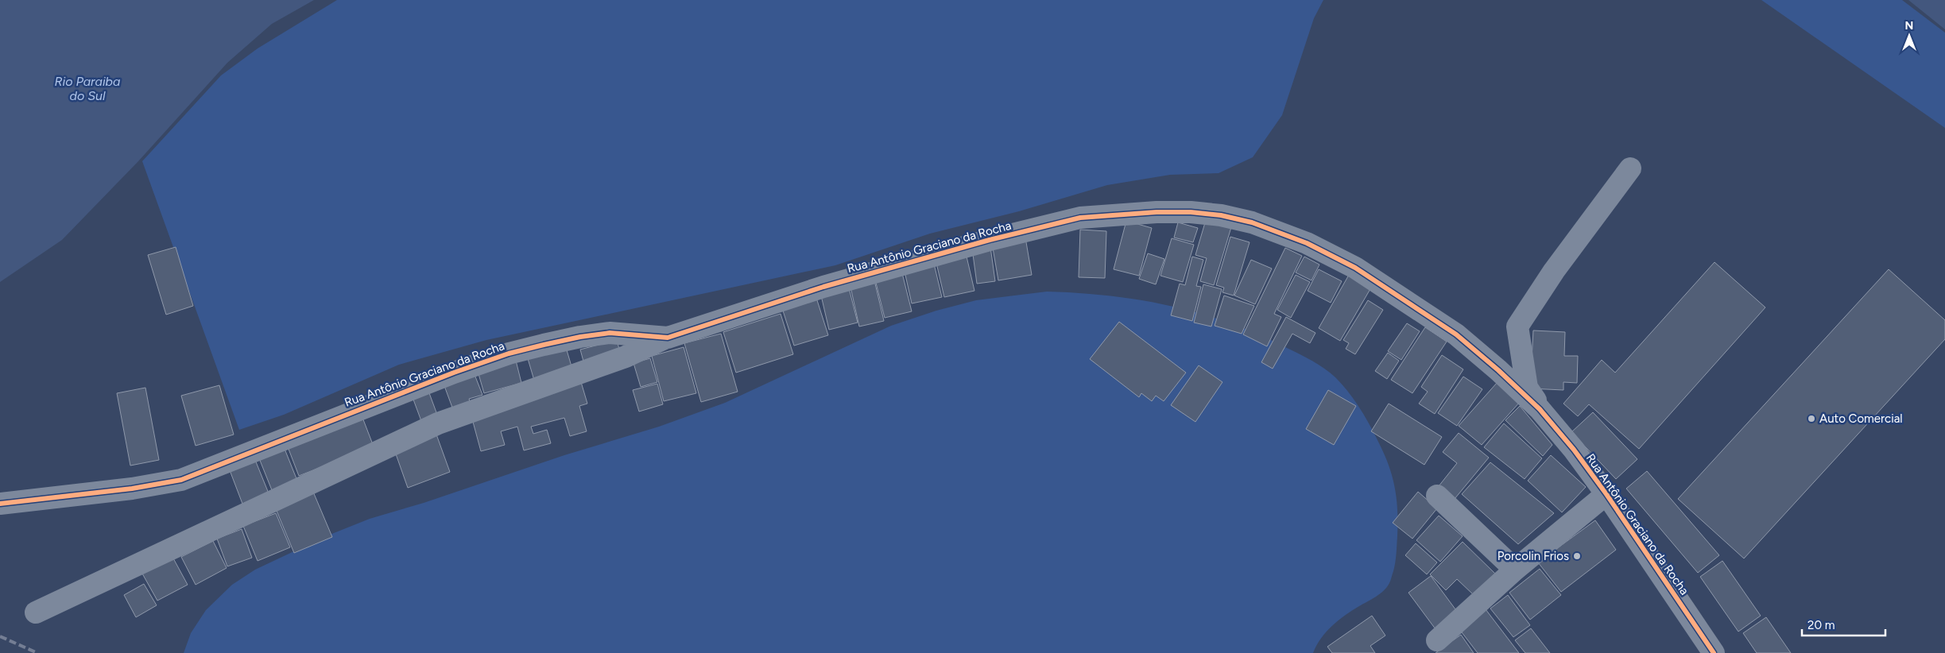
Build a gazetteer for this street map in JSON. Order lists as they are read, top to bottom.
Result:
{
  "streets": {
    "street": ["Rua Antônio Graciano da Rocha"]
  },
  "water": ["Rio Paraiba do Sul"],
  "places": ["Auto Comercial", "Porcolin Frios"],
  "scale_bar": "20 m",
  "north": "top"
}
